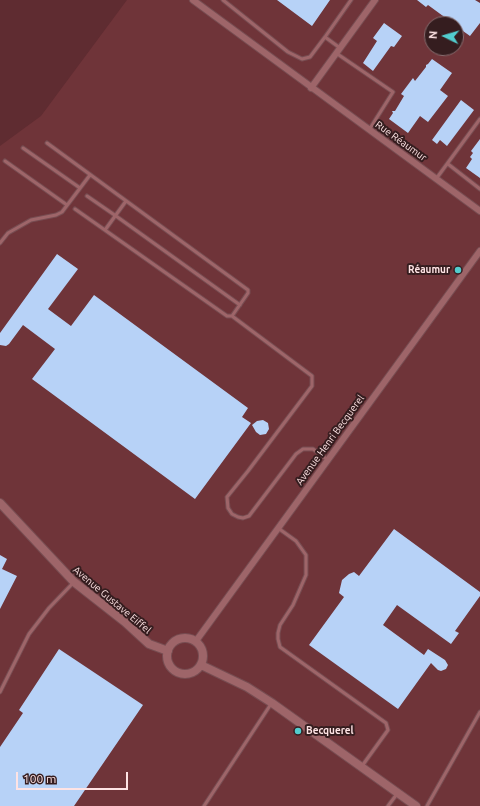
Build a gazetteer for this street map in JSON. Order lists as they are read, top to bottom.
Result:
{
  "streets": {
    "street": ["Rue Réaumur", "Avenue Henri Becquerel", "Avenue Gustave Eiffel"]
  },
  "crossings": [
    ["Avenue Henri Becquerel", "Avenue Gustave Eiffel"]
  ],
  "places": ["Réaumur", "Becquerel"],
  "scale_bar": "100 m",
  "north": "left"
}
